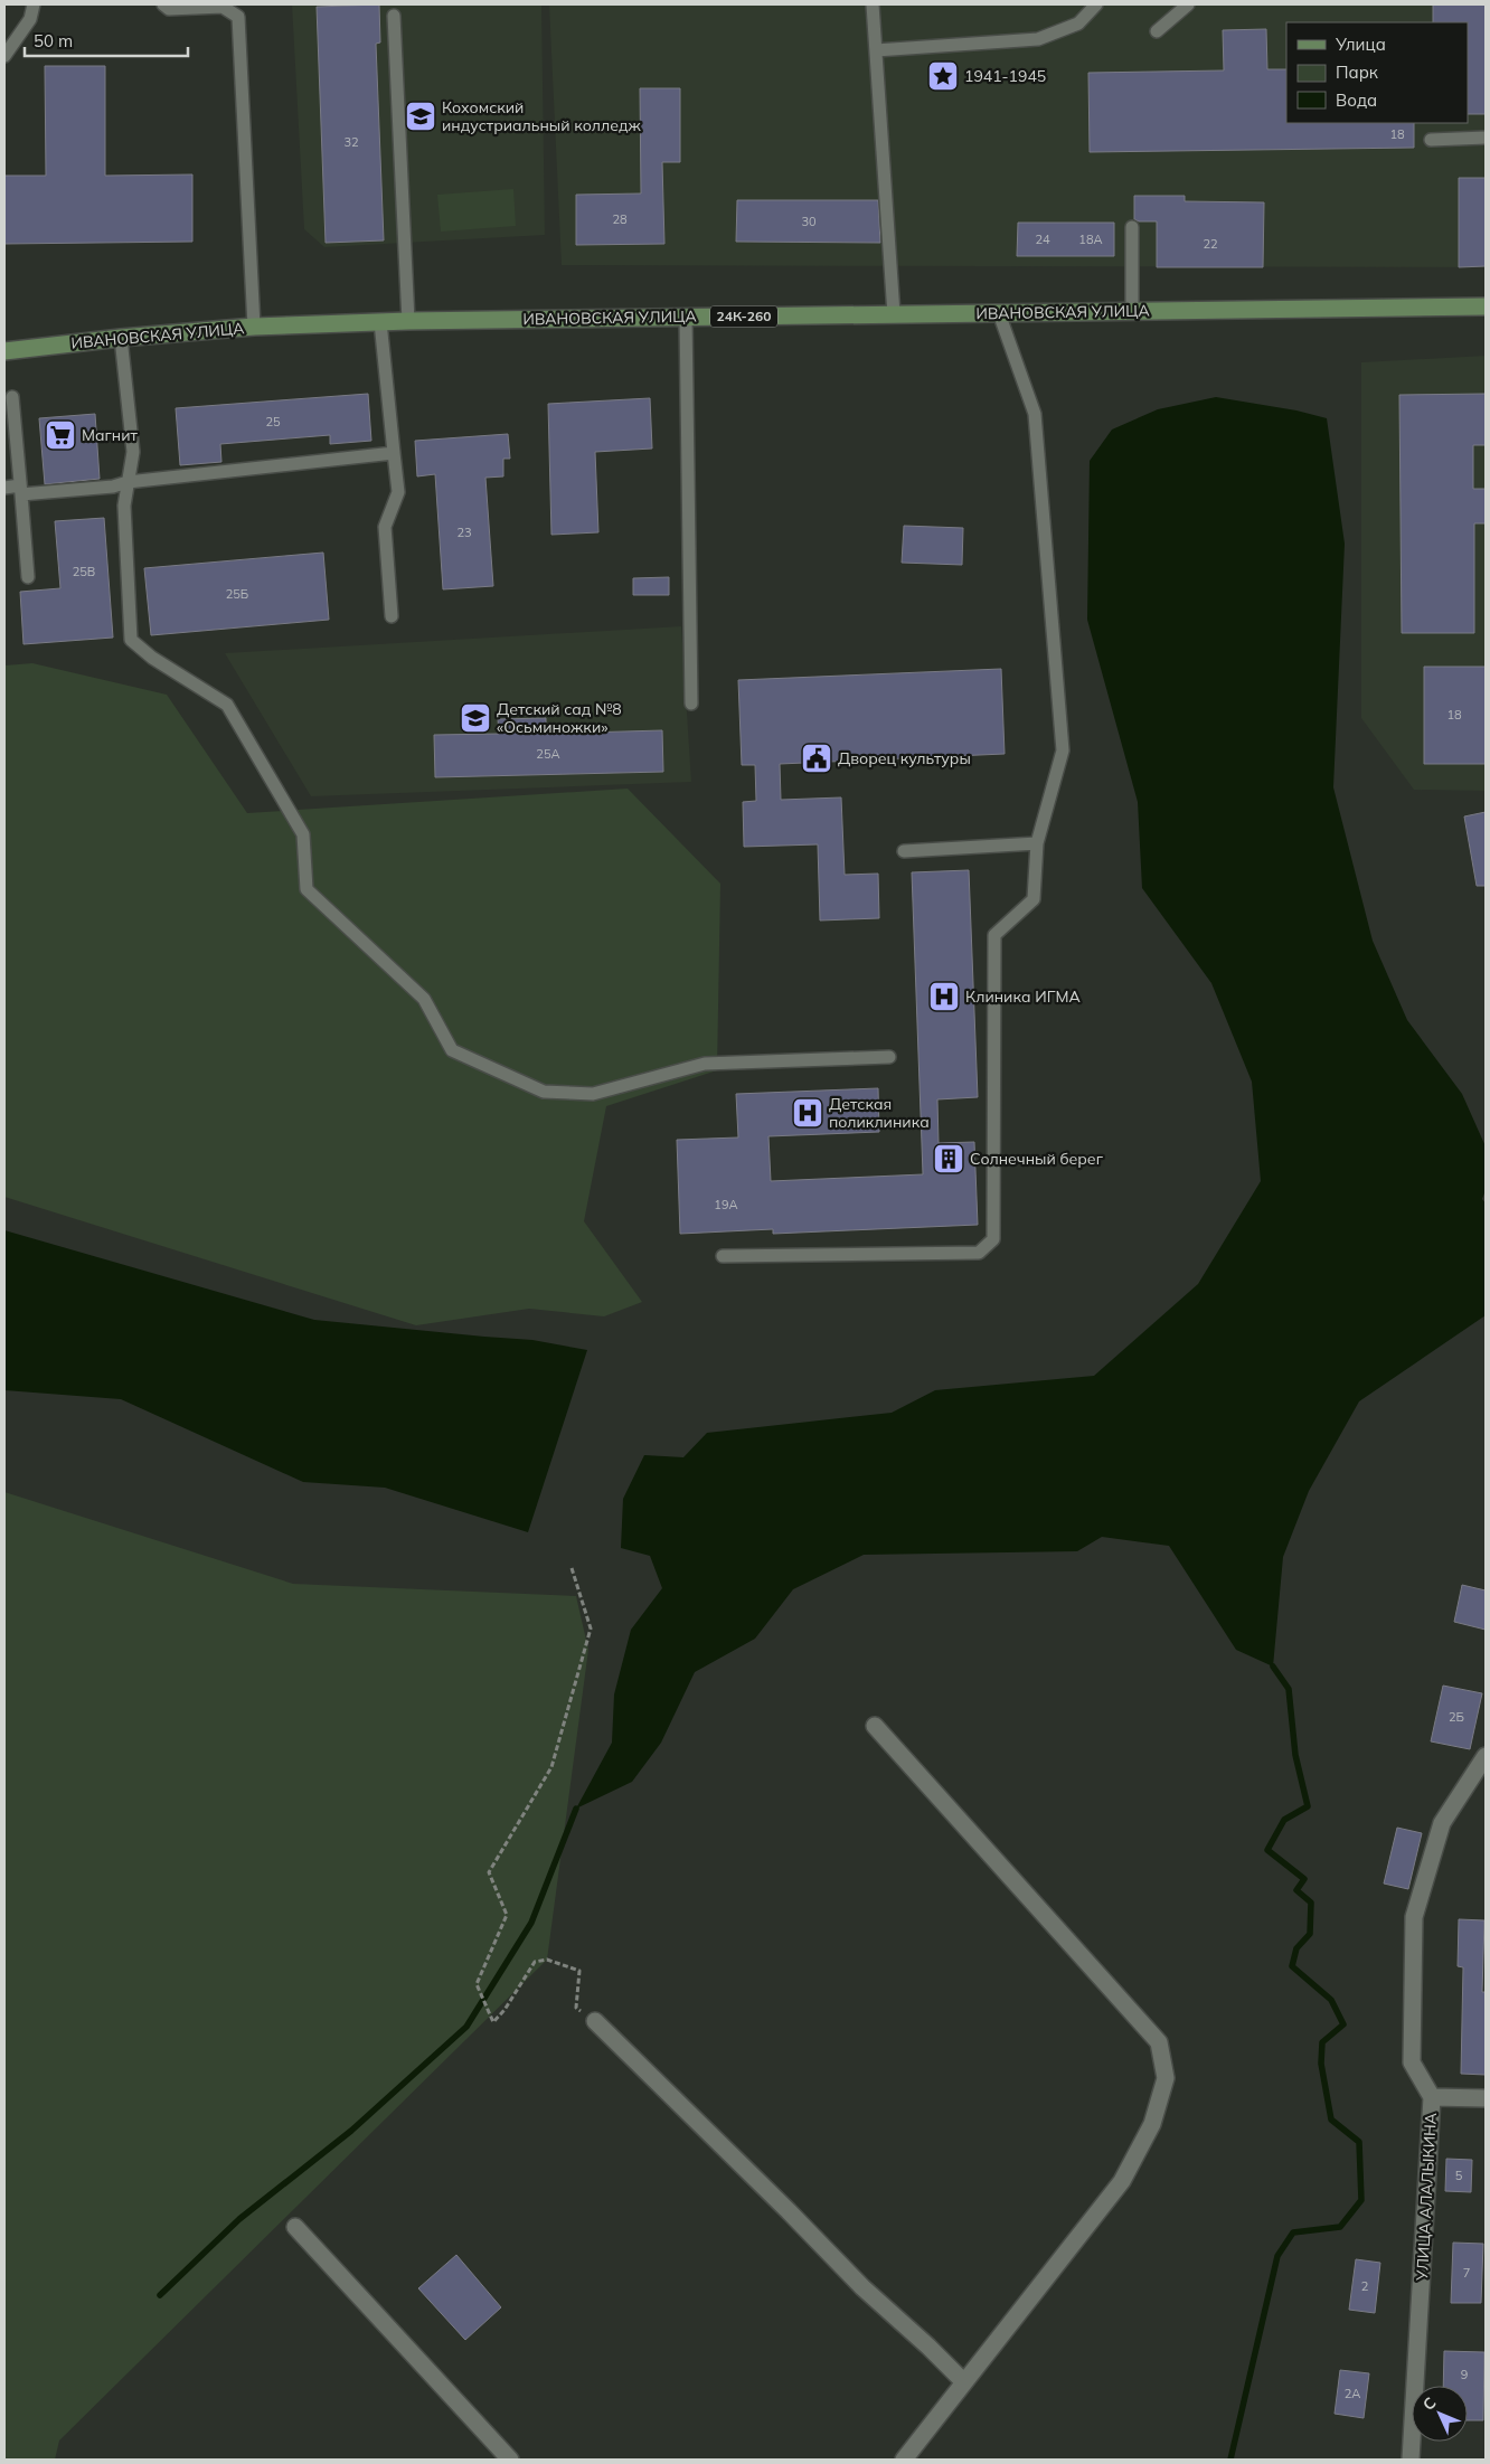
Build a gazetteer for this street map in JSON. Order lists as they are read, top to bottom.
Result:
{
  "streets": {
    "main road": ["ИВАНОВСКАЯ УЛИЦА", "24К-260"],
    "street": ["УЛИЦА АЛАЛЫКИНА"]
  },
  "places": {
    "place": ["1941-1945"],
    "school or university": ["Кохомский индустриальный колледж", "Детский сад №8 «Осьминожки»"],
    "supermarket": ["Магнит"],
    "public building": ["Дворец культуры"],
    "hospital": ["Клиника ИГМА", "Детская поликлиника"],
    "building": ["Солнечный берег"]
  },
  "house_numbers": [
    "18",
    "32",
    "28",
    "30",
    "24",
    "18А",
    "22",
    "25",
    "23",
    "25В",
    "25Б",
    "18",
    "25А",
    "19А",
    "2Б",
    "5",
    "7",
    "2",
    "9",
    "2А"
  ],
  "legend": ["Улица", "Парк", "Вода"],
  "scale_bar": "50 m",
  "north": "top left"
}
